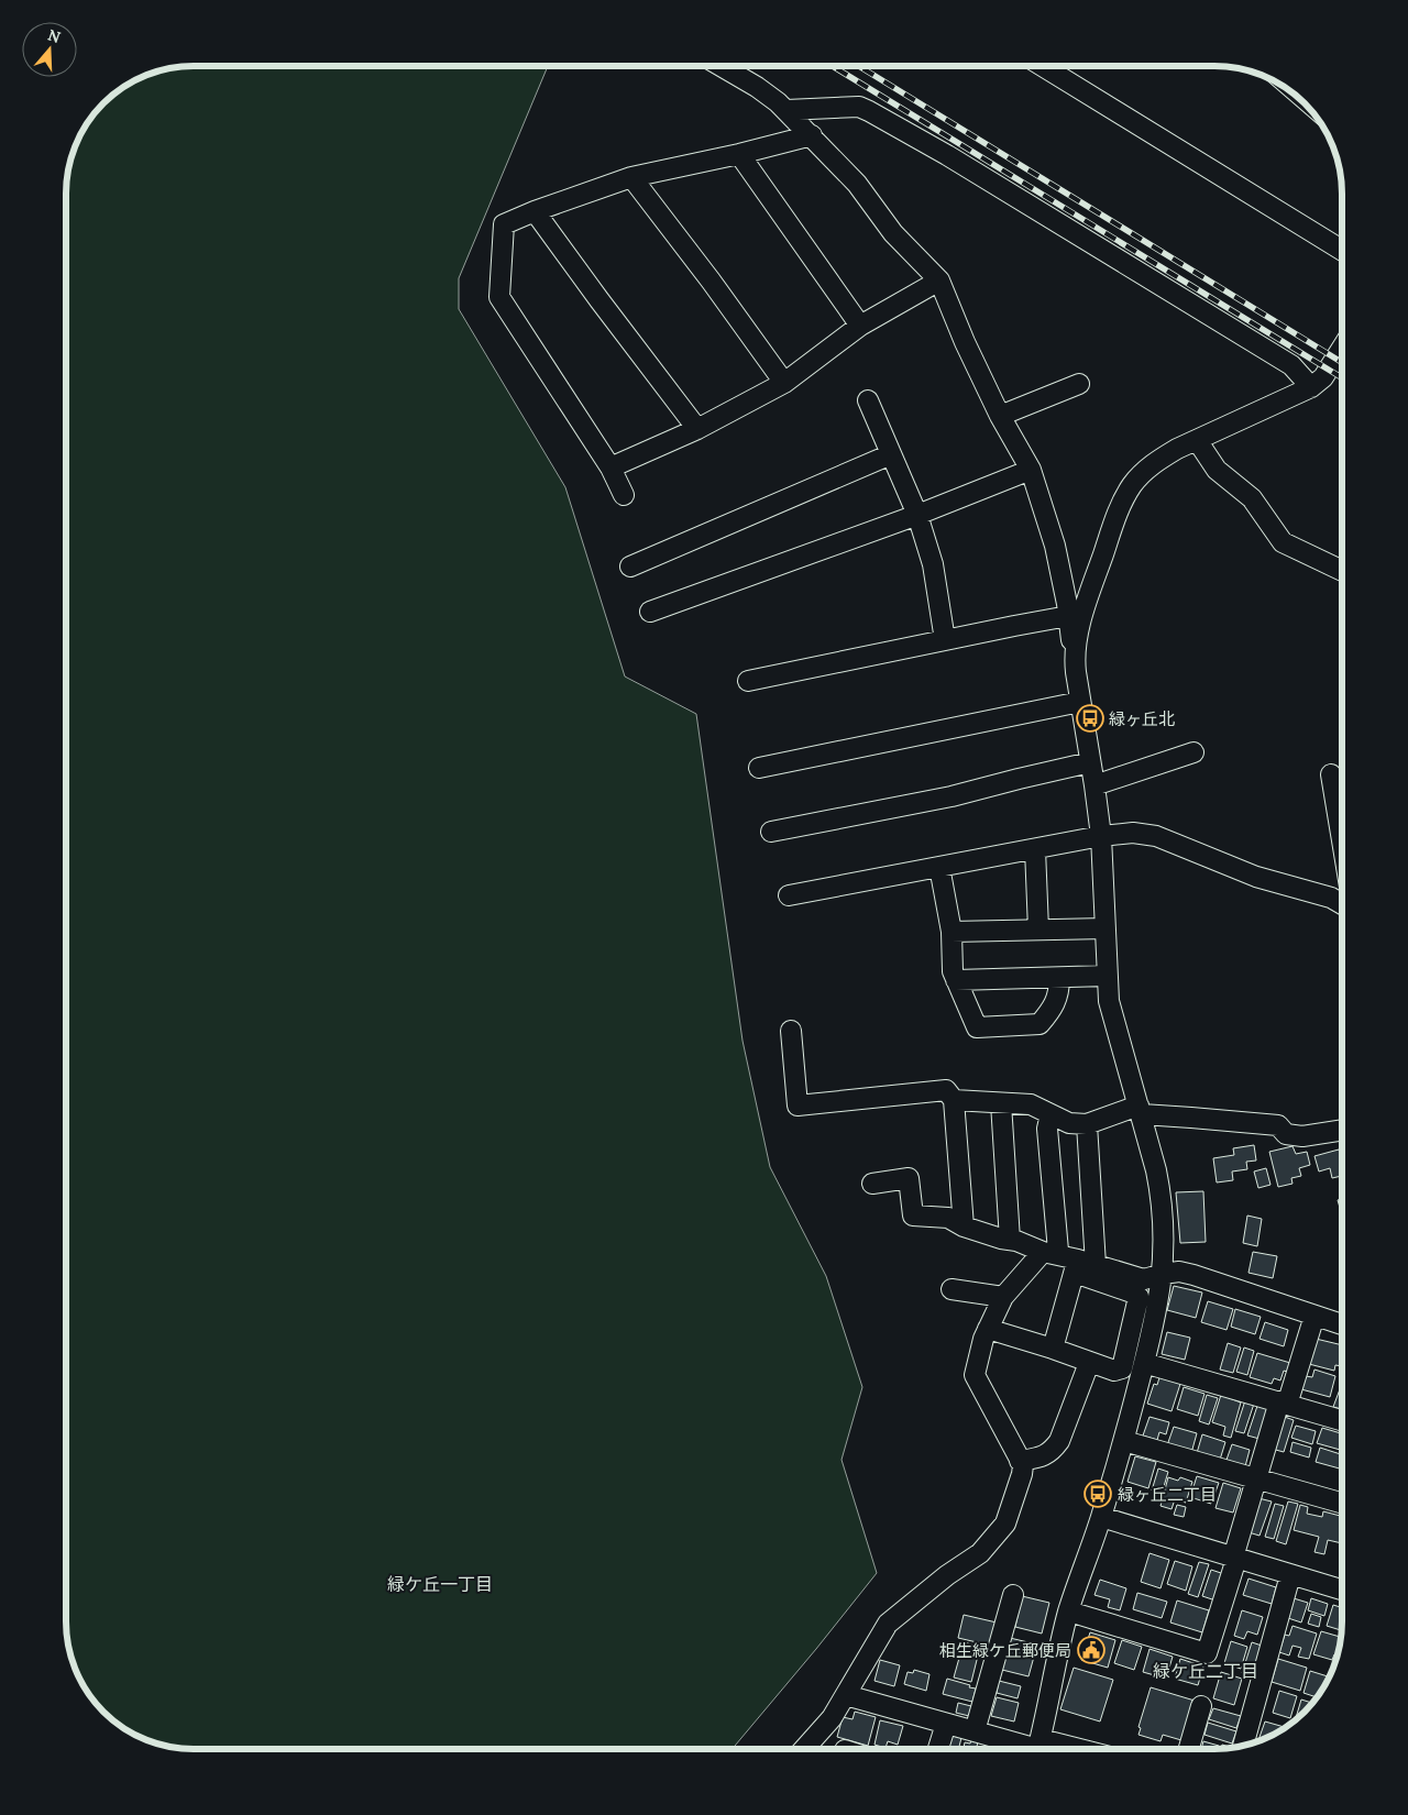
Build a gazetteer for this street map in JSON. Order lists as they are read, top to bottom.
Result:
{
  "districts": ["緑ケ丘一丁目", "緑ケ丘二丁目"],
  "places": {
    "bus stop": ["緑ヶ丘北", "緑ヶ丘二丁目"],
    "public building": ["相生緑ケ丘郵便局"]
  },
  "north": "top"
}
